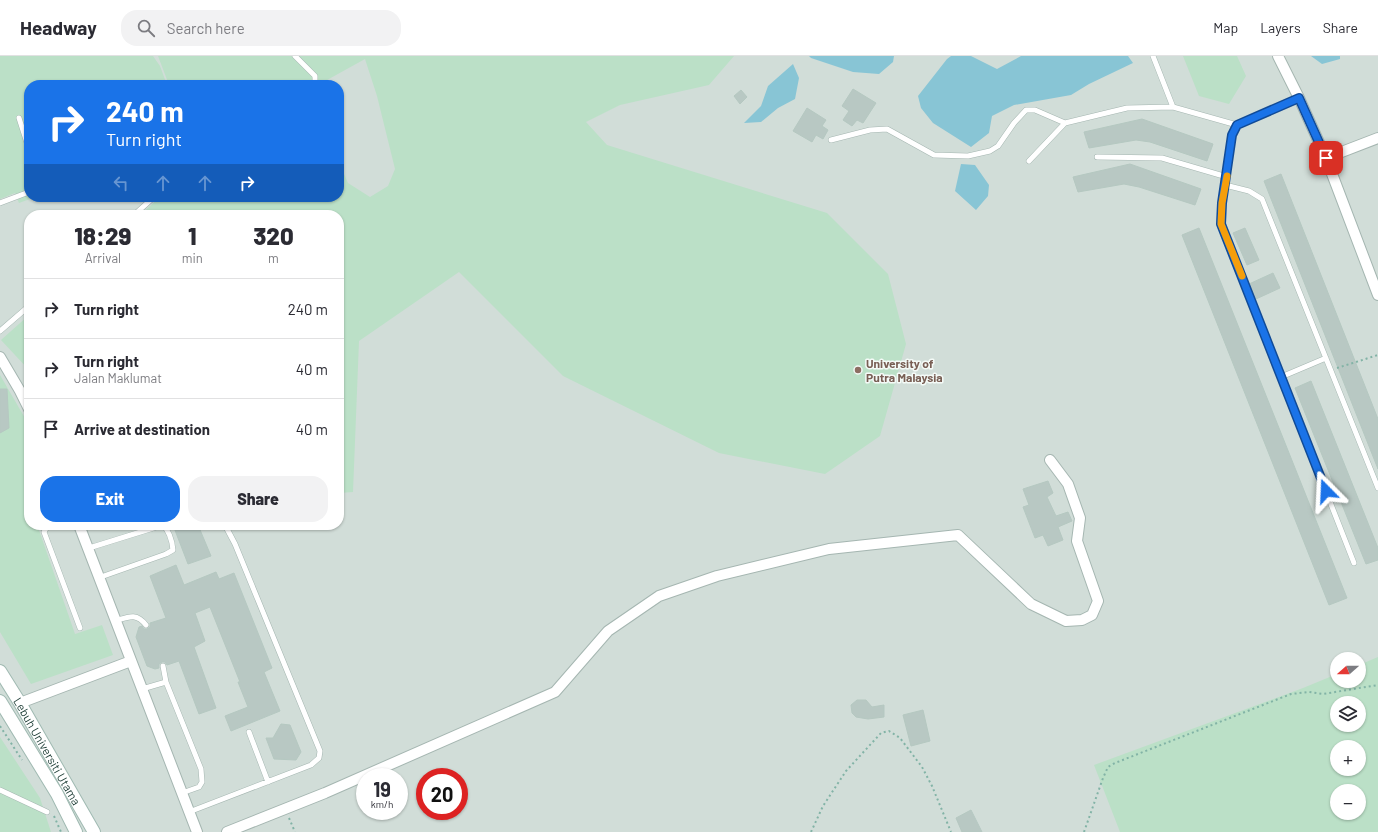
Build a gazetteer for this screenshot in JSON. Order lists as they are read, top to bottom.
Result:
{
  "streets": {
    "main road": ["Lebuh Universiti Utama"]
  },
  "places": ["University of Putra Malaysia"],
  "north": "left",
  "page": {
    "header": "Headway",
    "search": "Search here",
    "nav": ["Map", "Layers", "Share"],
    "turn": ["240 m", "Turn right"],
    "eta": [
      "18:29",
      "Arrival",
      "1",
      "min",
      "320",
      "m"
    ],
    "list": [
      {
        "name": "Turn right",
        "value": "240 m"
      },
      {
        "name": "Turn right",
        "note": "Jalan Maklumat",
        "value": "40 m"
      },
      {
        "name": "Arrive at destination",
        "value": "40 m"
      }
    ],
    "buttons": ["Exit", "Share"],
    "map_buttons": ["+", "−"],
    "speed": "19 km/h",
    "limit": "20"
  }
}
